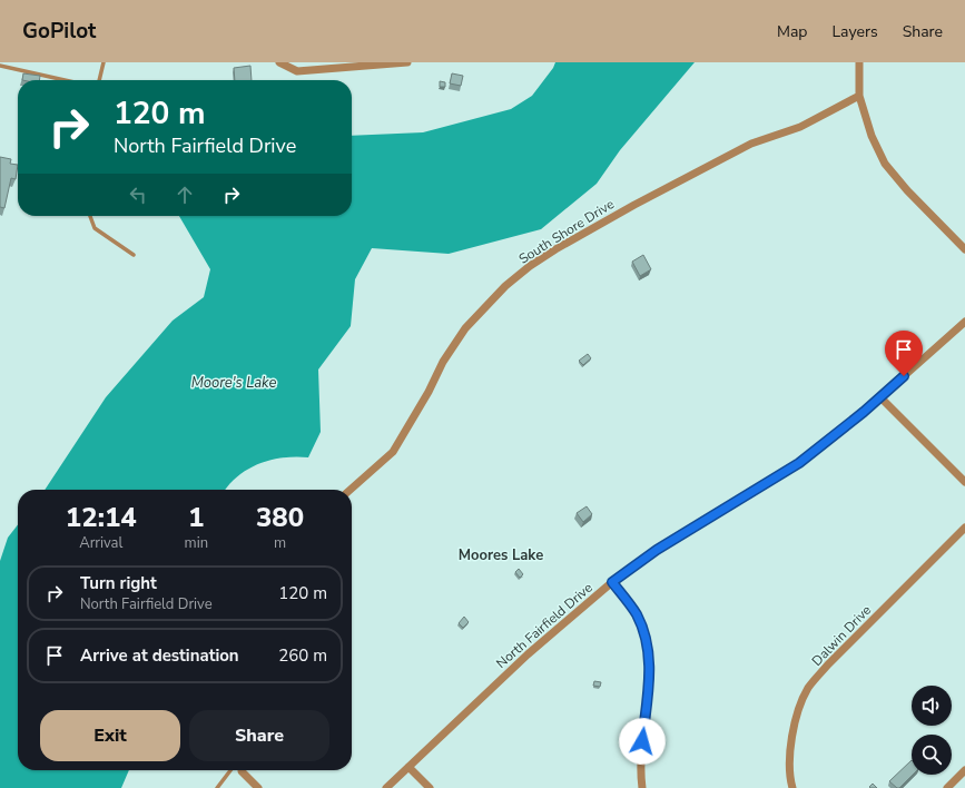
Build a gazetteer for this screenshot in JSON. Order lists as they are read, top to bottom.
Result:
{
  "streets": {
    "street": ["South Shore Drive", "North Fairfield Drive", "Dalwin Drive"]
  },
  "districts": ["Moores Lake"],
  "water": ["Moore's Lake"],
  "page": {
    "header": "GoPilot",
    "nav": ["Map", "Layers", "Share"],
    "turn": ["120 m", "North Fairfield Drive"],
    "eta": [
      "12:14",
      "Arrival",
      "1",
      "min",
      "380",
      "m"
    ],
    "list": [
      {
        "name": "Turn right",
        "note": "North Fairfield Drive",
        "value": "120 m"
      },
      {
        "name": "Arrive at destination",
        "value": "260 m"
      }
    ],
    "buttons": ["Exit", "Share"]
  }
}
